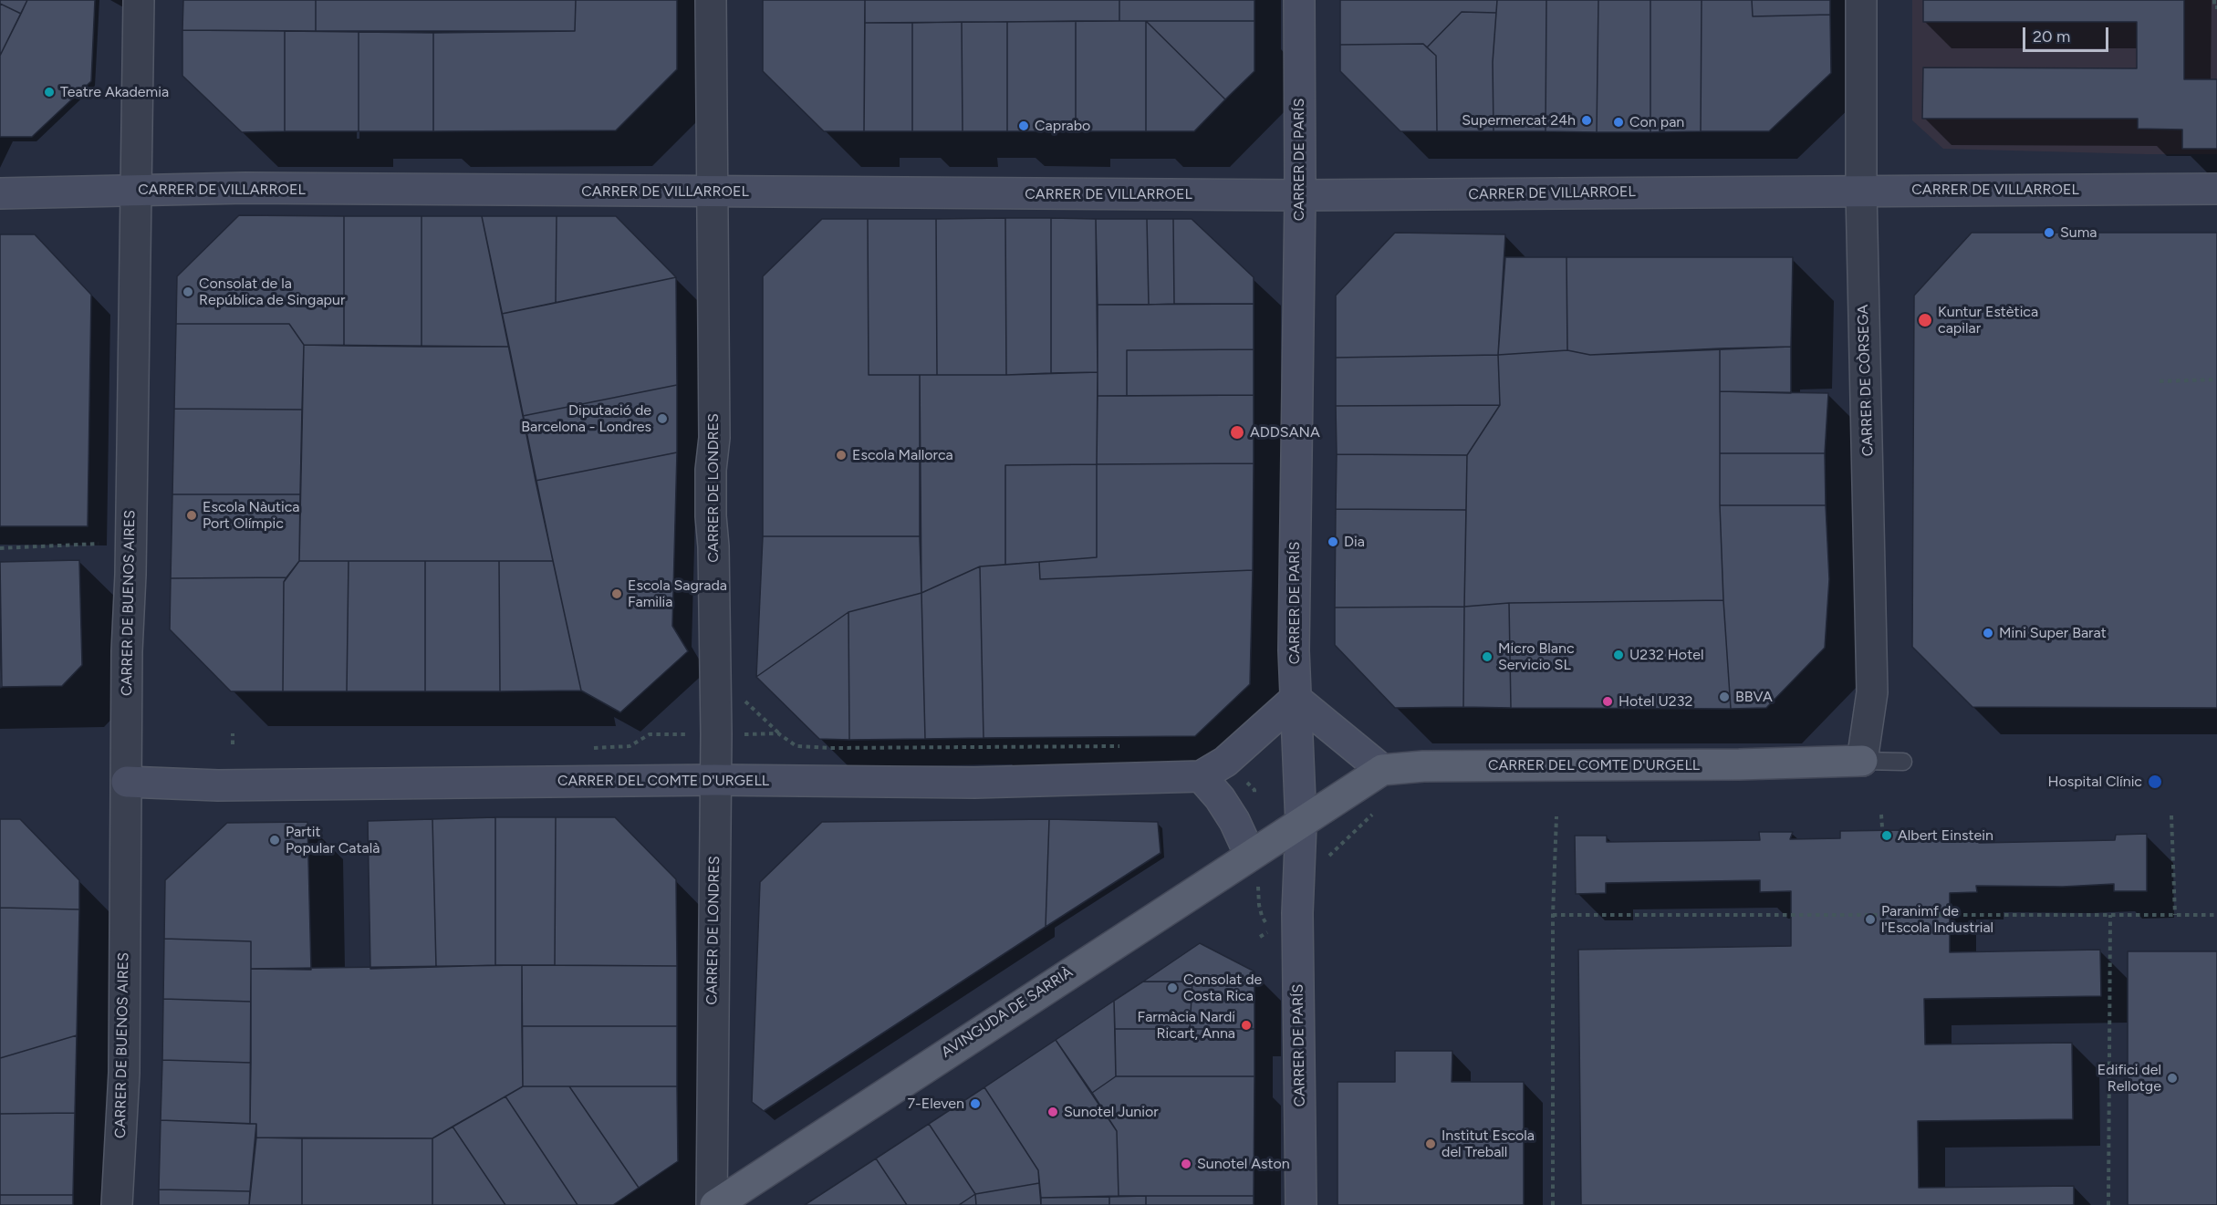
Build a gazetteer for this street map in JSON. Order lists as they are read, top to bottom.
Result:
{
  "streets": {
    "main road": [
      "CARRER DE PARÍS",
      "CARRER DE VILLARROEL",
      "CARRER DEL COMTE D'URGELL",
      "AVINGUDA DE SARRIÀ"
    ],
    "street": ["CARRER DE CÒRSEGA", "CARRER DE LONDRES", "CARRER DE BUENOS AIRES"]
  },
  "crossings": [
    ["CARRER DE PARÍS", "CARRER DE VILLARROEL"],
    ["CARRER DE PARÍS", "CARRER DEL COMTE D'URGELL"],
    ["CARRER DE PARÍS", "AVINGUDA DE SARRIÀ"],
    ["CARRER DE VILLARROEL", "CARRER DE CÒRSEGA"],
    ["CARRER DE VILLARROEL", "CARRER DE LONDRES"],
    ["CARRER DE VILLARROEL", "CARRER DE BUENOS AIRES"],
    ["CARRER DE CÒRSEGA", "CARRER DEL COMTE D'URGELL"],
    ["CARRER DE LONDRES", "CARRER DEL COMTE D'URGELL"],
    ["CARRER DE LONDRES", "AVINGUDA DE SARRIÀ"],
    ["CARRER DE BUENOS AIRES", "CARRER DEL COMTE D'URGELL"],
    ["CARRER DEL COMTE D'URGELL", "AVINGUDA DE SARRIÀ"]
  ],
  "places": [
    "Teatre Akademia",
    "Supermercat 24h",
    "Con pan",
    "Caprabo",
    "Suma",
    "Consolat de la República de Singapur",
    "Kuntur Estètica capilar",
    "Diputació de Barcelona - Londres",
    "ADDSANA",
    "Escola Mallorca",
    "Escola Nàutica Port Olímpic",
    "Dia",
    "Escola Sagrada Familia",
    "Mini Super Barat",
    "U232 Hotel",
    "Micro Blanc Servicio SL",
    "BBVA",
    "Hotel U232",
    "Hospital Clínic",
    "Albert Einstein",
    "Partit Popular Català",
    "Paranimf de l'Escola Industrial",
    "Consolat de Costa Rica",
    "Farmàcia Nardi Ricart, Anna",
    "Edifici del Rellotge",
    "7-Eleven",
    "Sunotel Junior",
    "Institut Escola del Treball",
    "Sunotel Aston"
  ],
  "scale_bar": "20 m"
}
